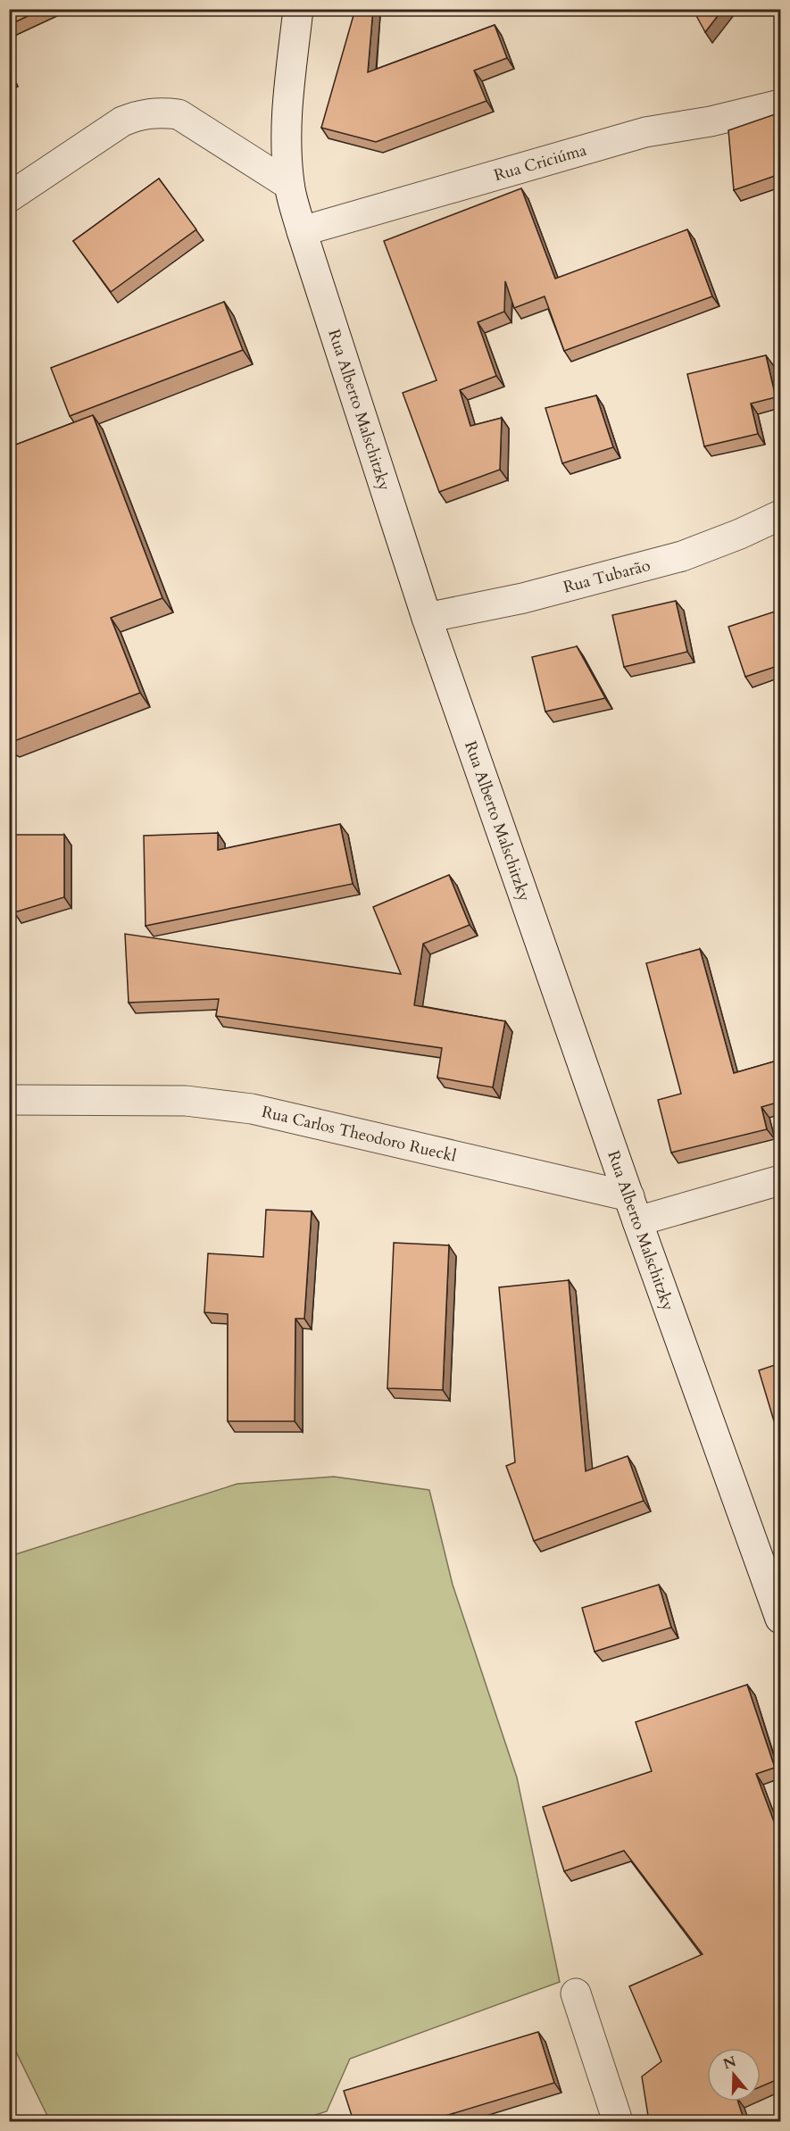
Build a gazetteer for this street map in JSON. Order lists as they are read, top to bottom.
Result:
{
  "streets": {
    "street": [
      "Rua Criciúma",
      "Rua Alberto Malschitzky",
      "Rua Tubarão",
      "Rua Carlos Theodoro Rueckl"
    ]
  },
  "crossings": [
    ["Rua Criciúma", "Rua Alberto Malschitzky"],
    ["Rua Alberto Malschitzky", "Rua Tubarão"],
    ["Rua Alberto Malschitzky", "Rua Carlos Theodoro Rueckl"]
  ],
  "north": "top"
}
